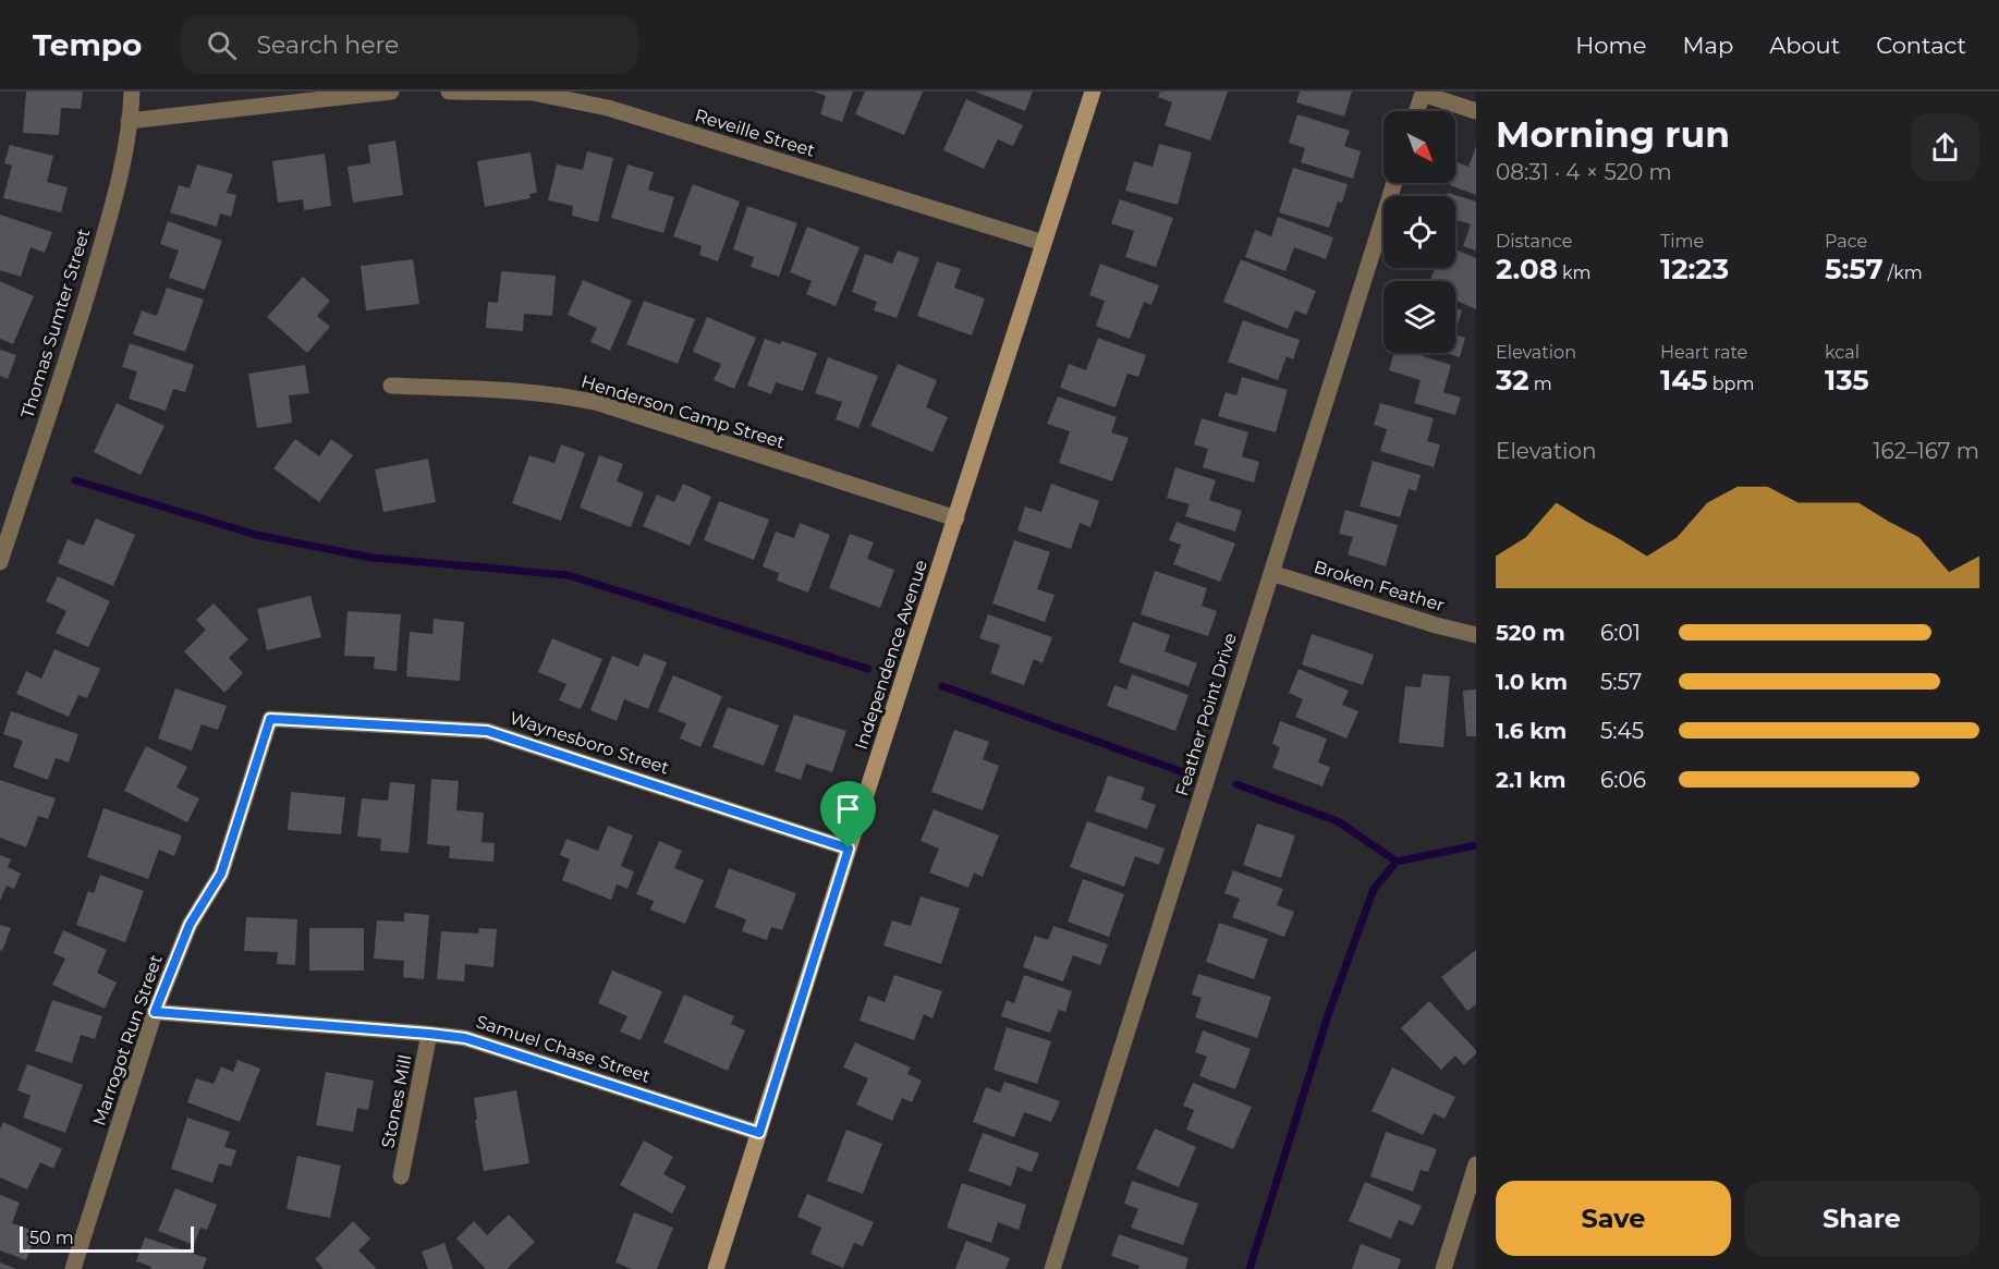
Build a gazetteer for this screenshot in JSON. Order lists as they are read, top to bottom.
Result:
{
  "streets": {
    "street": [
      "Reveille Street",
      "Thomas Sumter Street",
      "Henderson Camp Street",
      "Broken Feather",
      "Independence Avenue",
      "Feather Point Drive",
      "Waynesboro Street",
      "Marrogot Run Street",
      "Samuel Chase Street",
      "Stones Mill"
    ]
  },
  "crossings": [
    ["Reveille Street", "Independence Avenue"],
    ["Henderson Camp Street", "Independence Avenue"],
    ["Broken Feather", "Feather Point Drive"],
    ["Independence Avenue", "Waynesboro Street"],
    ["Independence Avenue", "Samuel Chase Street"],
    ["Waynesboro Street", "Marrogot Run Street"],
    ["Marrogot Run Street", "Samuel Chase Street"],
    ["Samuel Chase Street", "Stones Mill"]
  ],
  "scale_bar": "50 m",
  "north": "bottom right",
  "page": {
    "header": "Tempo",
    "search": "Search here",
    "nav": [
      "Home",
      "Map",
      "About",
      "Contact"
    ],
    "heading": ["Morning run", "08:31 · 4 × 520 m"],
    "stats": [
      ["Distance", "2.08 km"],
      ["Time", "12:23"],
      ["Pace", "5:57 /km"],
      ["Elevation", "32 m"],
      ["Heart rate", "145 bpm"],
      ["kcal", "135"]
    ],
    "chart": ["Elevation", "162–167 m"],
    "list": [
      {
        "name": "520 m",
        "note": "6:01"
      },
      {
        "name": "1.0 km",
        "note": "5:57"
      },
      {
        "name": "1.6 km",
        "note": "5:45"
      },
      {
        "name": "2.1 km",
        "note": "6:06"
      }
    ],
    "buttons": ["Save", "Share"],
    "scale": "50 m"
  }
}
